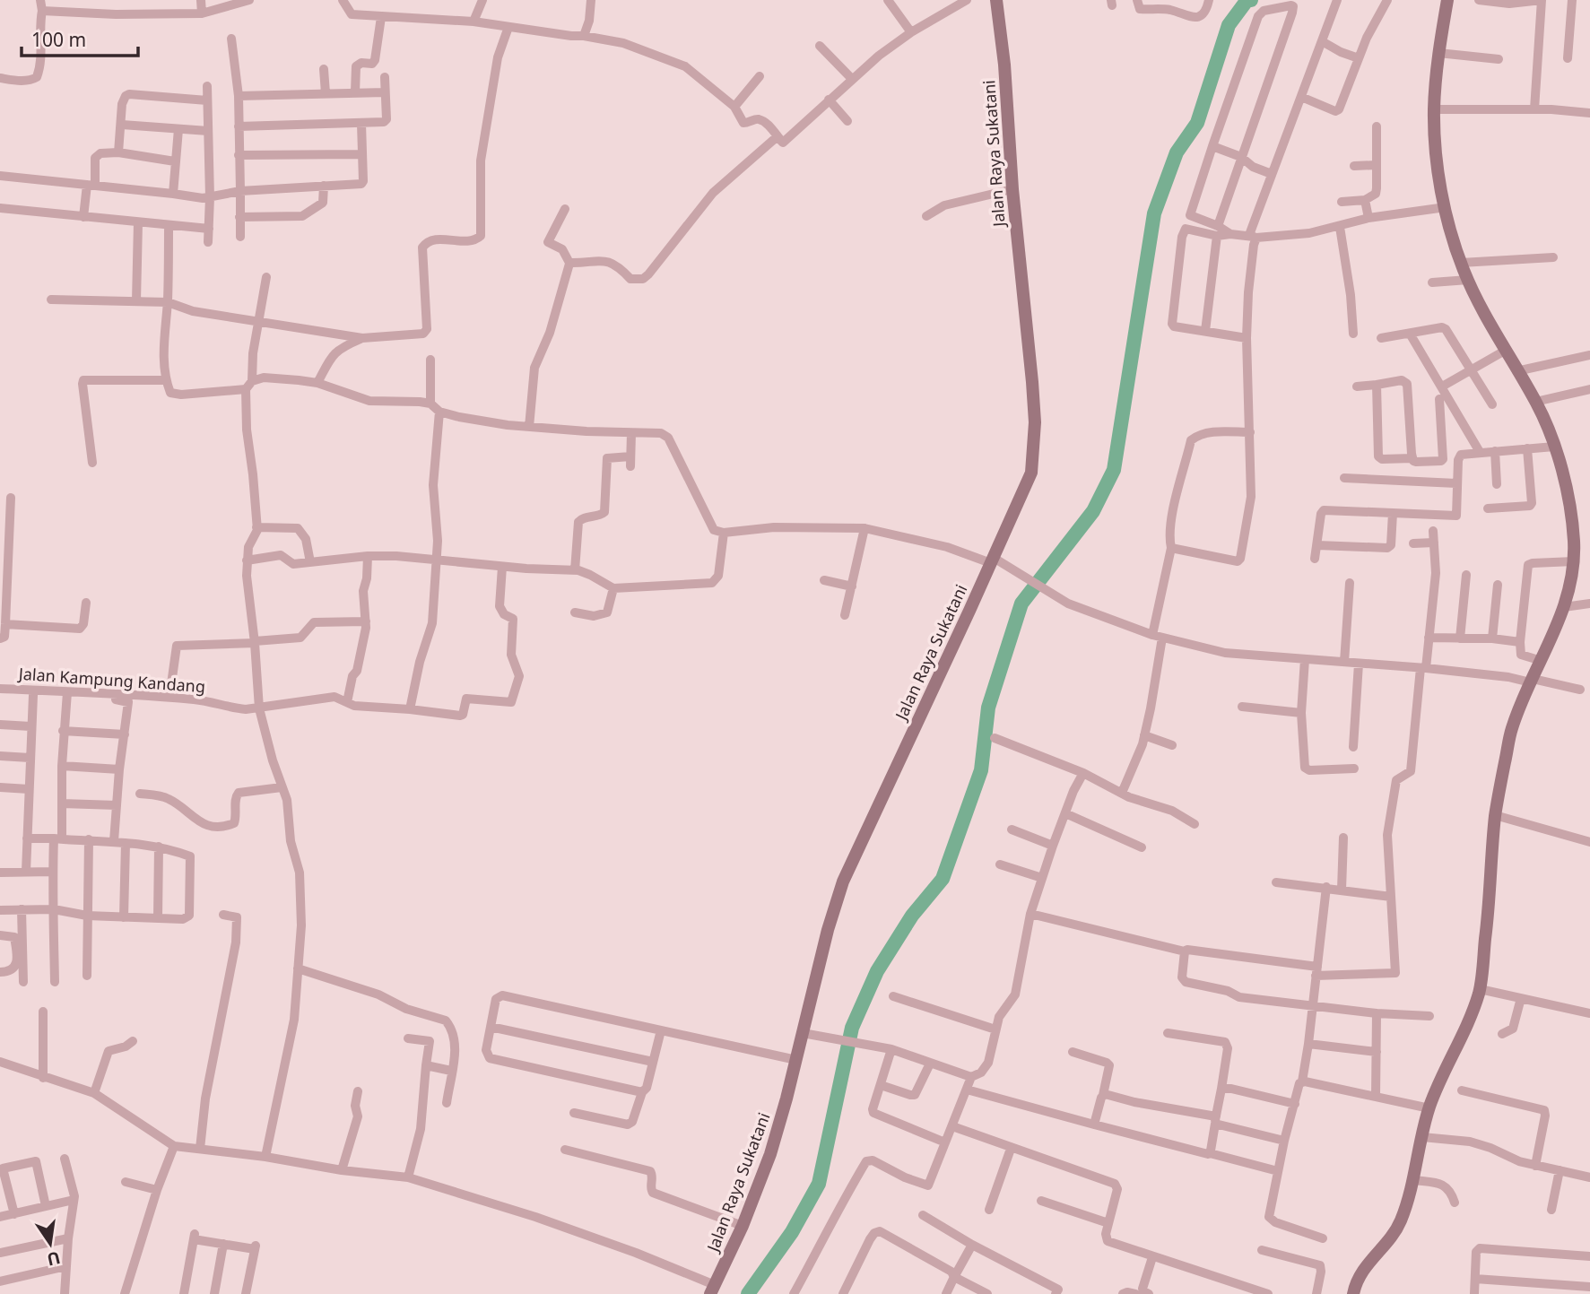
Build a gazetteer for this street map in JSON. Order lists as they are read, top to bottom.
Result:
{
  "streets": {
    "street": ["Jalan Raya Sukatani", "Jalan Kampung Kandang"]
  },
  "scale_bar": "100 m",
  "north": "bottom"
}
